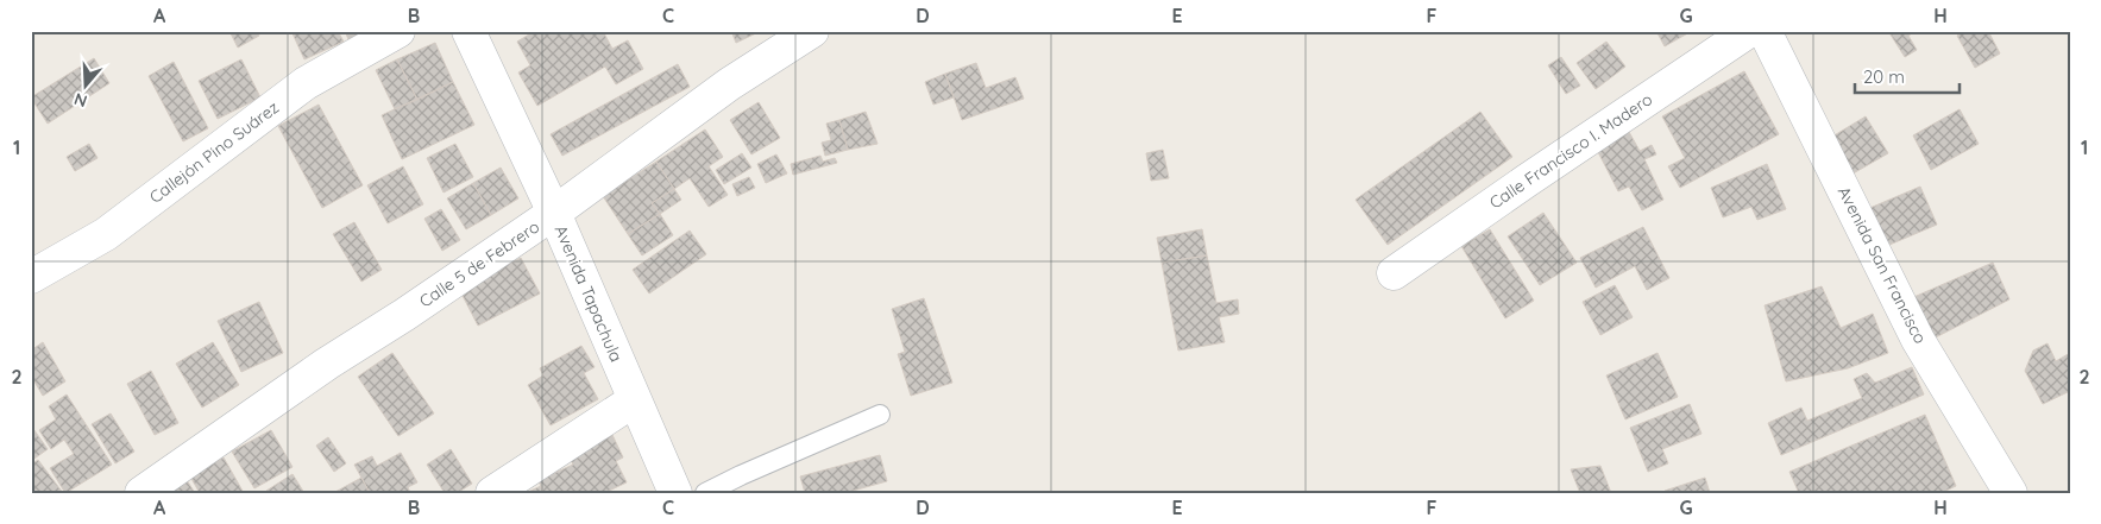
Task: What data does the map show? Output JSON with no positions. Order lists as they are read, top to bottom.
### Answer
{
  "streets": {
    "street": [
      "Calle Francisco I. Madero",
      "Callejón Pino Suárez",
      "Calle 5 de Febrero",
      "Avenida San Francisco",
      "Avenida Tapachula"
    ]
  },
  "crossings": [
    ["Calle 5 de Febrero", "Avenida Tapachula"]
  ],
  "scale_bar": "20 m",
  "north": "bottom",
  "grid": {
    "columns": [
      "A",
      "B",
      "C",
      "D",
      "E",
      "F",
      "G",
      "H"
    ],
    "rows": ["1", "2"]
  }
}
